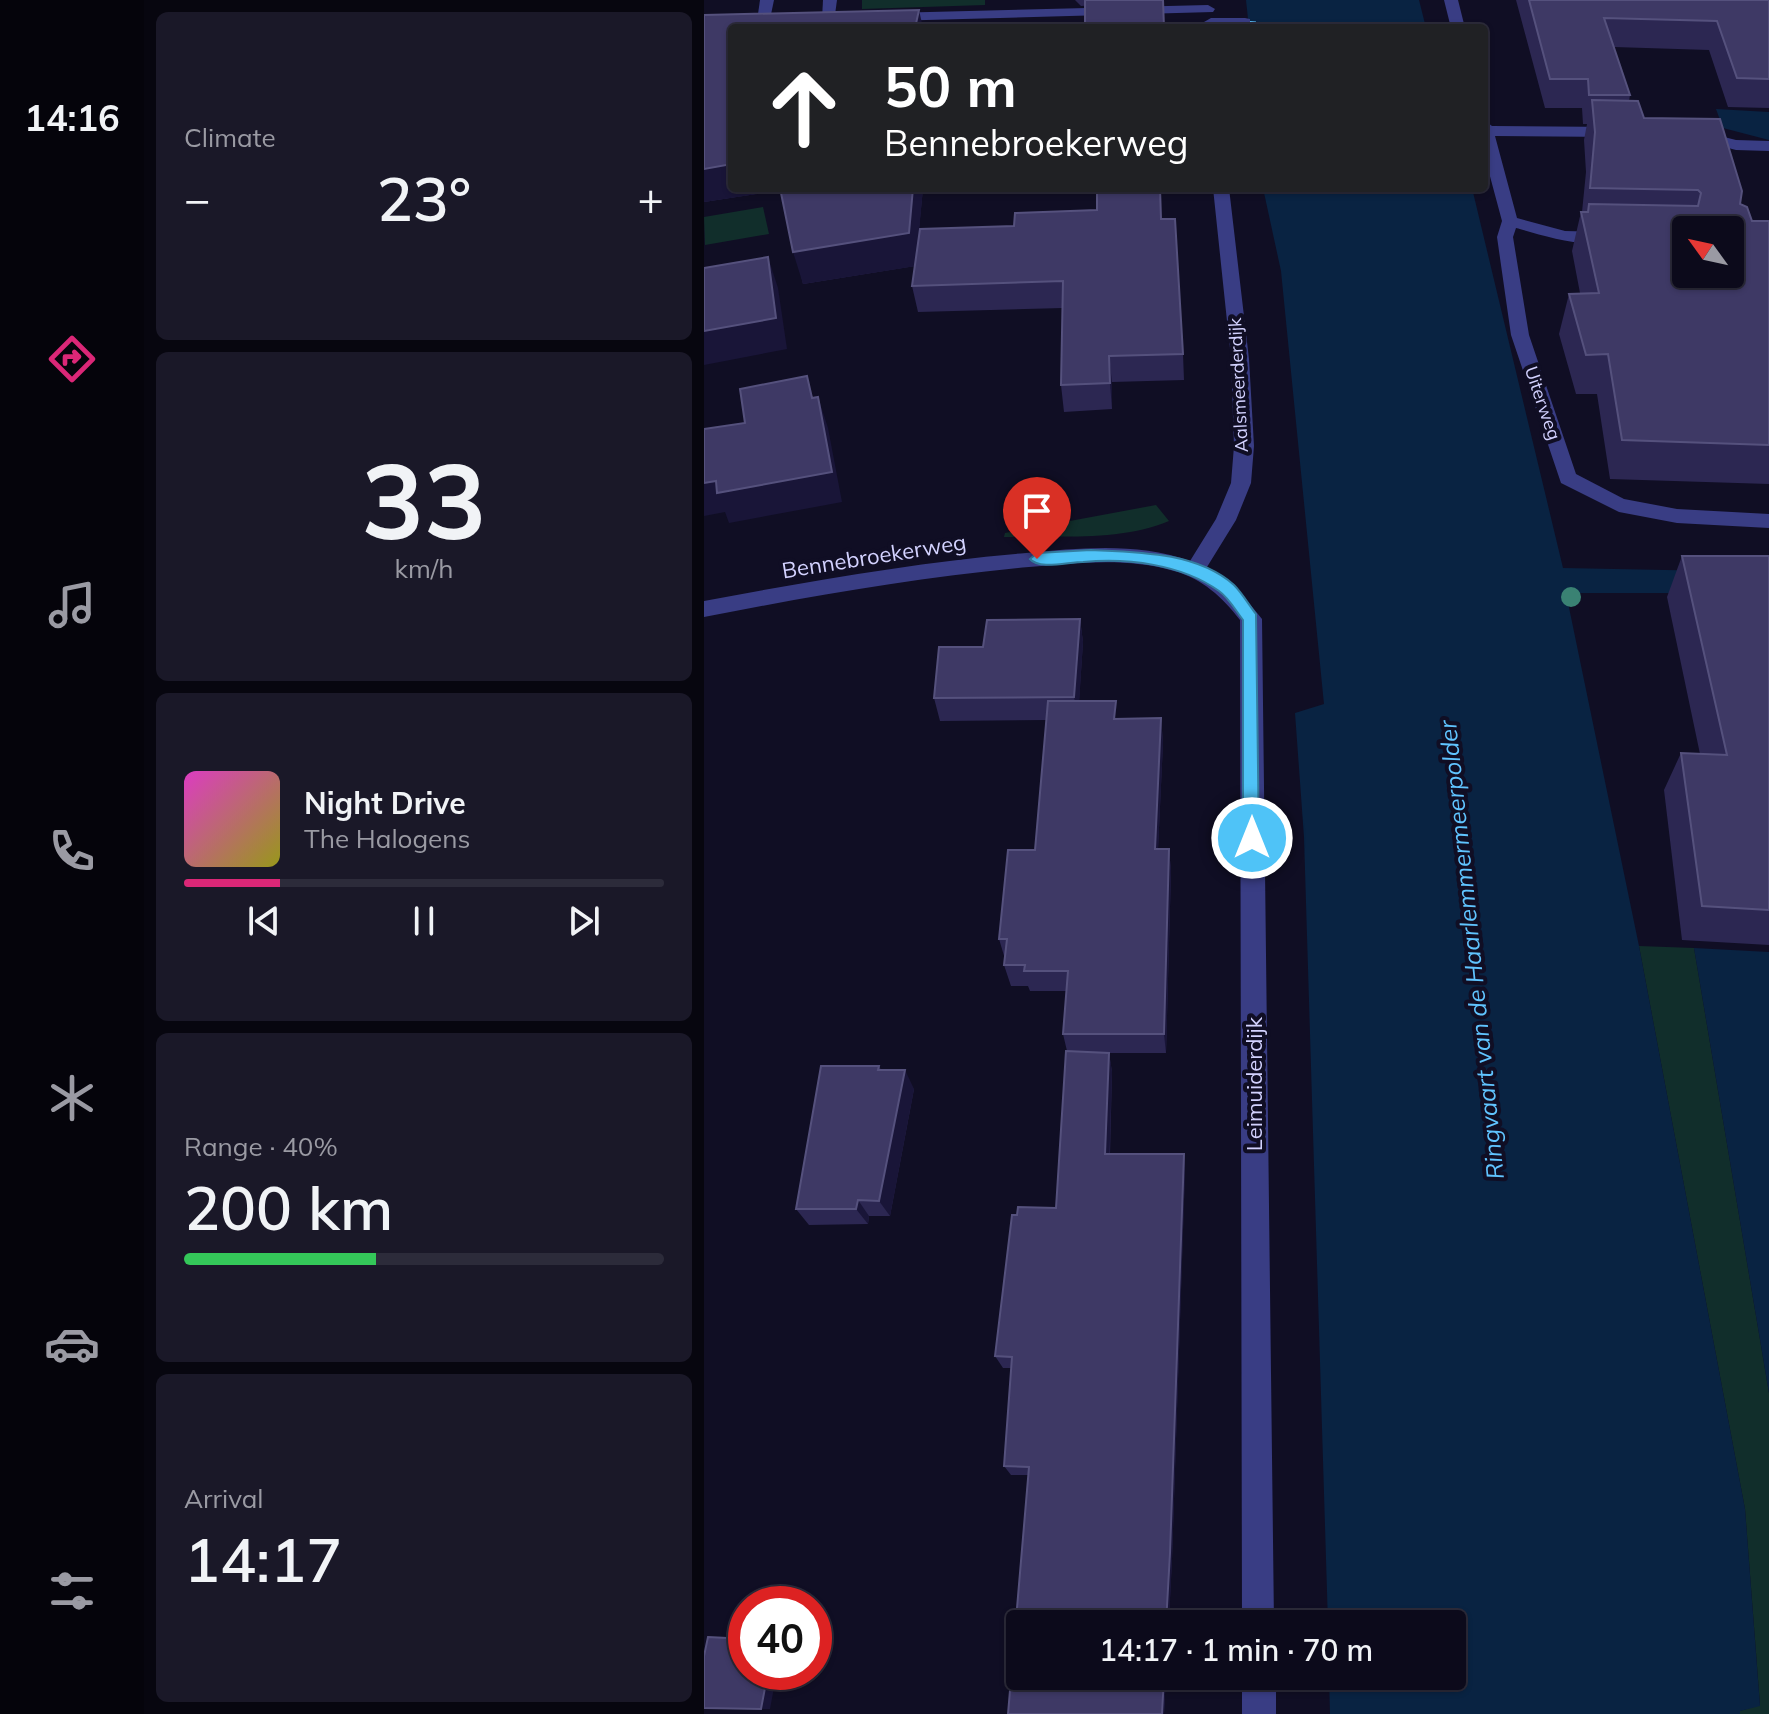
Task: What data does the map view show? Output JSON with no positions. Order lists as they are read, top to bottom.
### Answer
{
  "streets": {
    "street": [
      "Aalsmeerderdijk",
      "Uiterweg",
      "Bennebroekerweg",
      "Leimuiderdijk"
    ]
  },
  "crossings": [
    ["Aalsmeerderdijk", "Bennebroekerweg"],
    ["Aalsmeerderdijk", "Leimuiderdijk"],
    ["Bennebroekerweg", "Leimuiderdijk"]
  ],
  "water": ["Ringvaart van de Haarlemmermeerpolder"],
  "north": "top left",
  "page": {
    "tabs": "14:16",
    "tile": [
      "Climate",
      ["33", "km/h"],
      ["Range · 40%", "200 km"],
      ["Arrival", "14:17"]
    ],
    "turn": ["50 m", "Bennebroekerweg"],
    "heat": ["−", "23°", "+"],
    "song": ["Night Drive", "The Halogens"],
    "limit": "40",
    "trip": "14:17 · 1 min · 70 m"
  }
}
